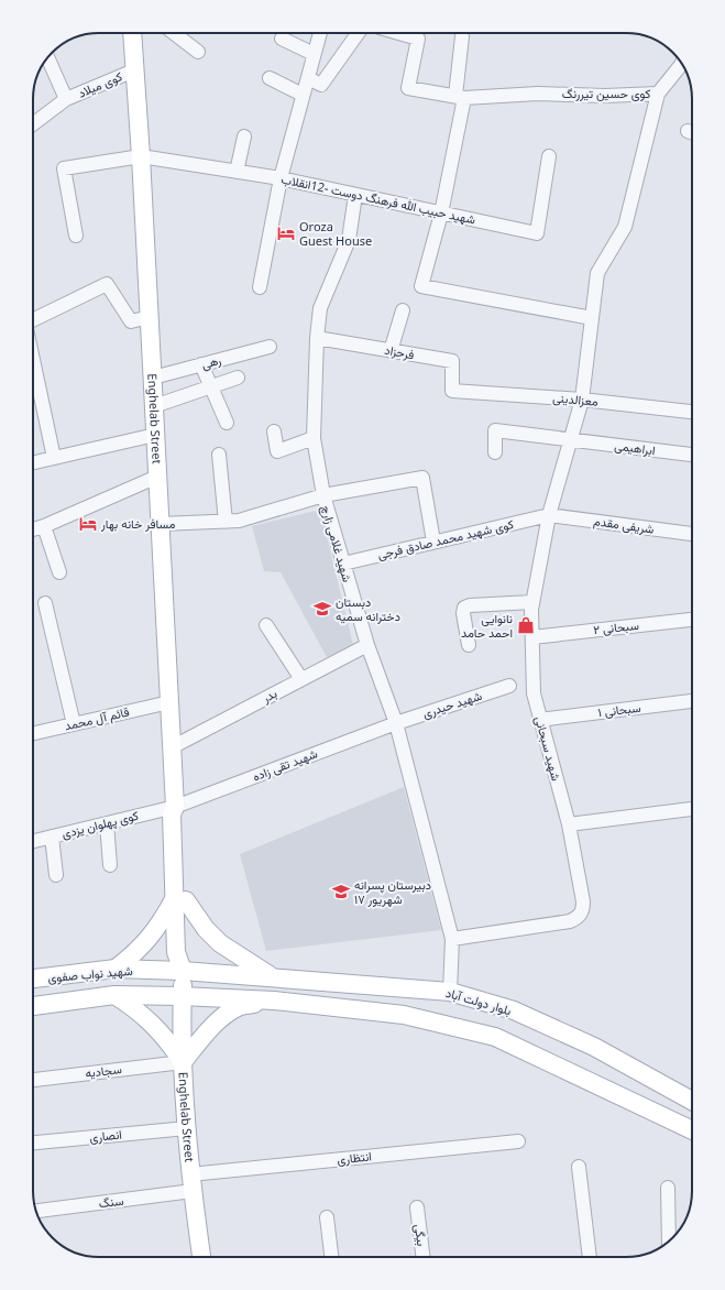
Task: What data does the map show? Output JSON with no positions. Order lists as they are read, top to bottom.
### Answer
{
  "streets": {
    "main road": ["Enghelab Street", "شهید نواب صفوی", "بلوار دولت آباد"],
    "street": [
      "کوی میلاد",
      "کوی حسین تیررنگ",
      "شهید حبیب الله فرهنگ دوست -12انقلاب",
      "فرحزاد",
      "رهی",
      "معزالدینی",
      "ابراهیمی",
      "شریفی مقدم",
      "کوی شهید محمد صادق فرجی",
      "شهید غلامی زارچ",
      "سبحانی ۲",
      "بدر",
      "شهید حیدری",
      "سبحانی ۱",
      "قائم آل محمد",
      "شهید سبحانی",
      "شهید تقی زاده",
      "کوی پهلوان یزدی",
      "سجادیه",
      "انصاری",
      "انتظاری",
      "سنگ",
      "بیگی"
    ]
  },
  "crossings": [
    ["کوی میلاد", "Enghelab Street"],
    ["کوی حسین تیررنگ", "معزالدینی"],
    ["کوی حسین تیررنگ", "شهید سبحانی"],
    ["شهید حبیب الله فرهنگ دوست -12انقلاب", "Enghelab Street"],
    ["شهید حبیب الله فرهنگ دوست -12انقلاب", "شهید غلامی زارچ"],
    ["فرحزاد", "معزالدینی"],
    ["فرحزاد", "شهید غلامی زارچ"],
    ["رهی", "Enghelab Street"],
    ["معزالدینی", "شهید سبحانی"],
    ["Enghelab Street", "بدر"],
    ["Enghelab Street", "قائم آل محمد"],
    ["Enghelab Street", "شهید تقی زاده"],
    ["Enghelab Street", "کوی پهلوان یزدی"],
    ["Enghelab Street", "شهید نواب صفوی"],
    ["Enghelab Street", "بلوار دولت آباد"],
    ["Enghelab Street", "سجادیه"],
    ["Enghelab Street", "انصاری"],
    ["Enghelab Street", "انتظاری"],
    ["Enghelab Street", "سنگ"],
    ["ابراهیمی", "شهید سبحانی"],
    ["شریفی مقدم", "کوی شهید محمد صادق فرجی"],
    ["شریفی مقدم", "شهید سبحانی"],
    ["کوی شهید محمد صادق فرجی", "شهید غلامی زارچ"],
    ["کوی شهید محمد صادق فرجی", "شهید سبحانی"],
    ["شهید غلامی زارچ", "بدر"],
    ["شهید غلامی زارچ", "شهید حیدری"],
    ["شهید غلامی زارچ", "شهید سبحانی"],
    ["شهید غلامی زارچ", "شهید تقی زاده"],
    ["سبحانی ۲", "شهید سبحانی"],
    ["شهید حیدری", "شهید تقی زاده"],
    ["سبحانی ۱", "شهید سبحانی"],
    ["شهید تقی زاده", "کوی پهلوان یزدی"],
    ["شهید نواب صفوی", "بلوار دولت آباد"],
    ["انتظاری", "سنگ"]
  ],
  "places": {
    "hotel": ["Oroza Guest House", "مسافر خانه بهار"],
    "school or university": ["دبستان دخترانه سمیه", "دبیرستان پسرانه ۱۷ شهریور"],
    "shop": ["نانوایی احمد حامد"]
  }
}
